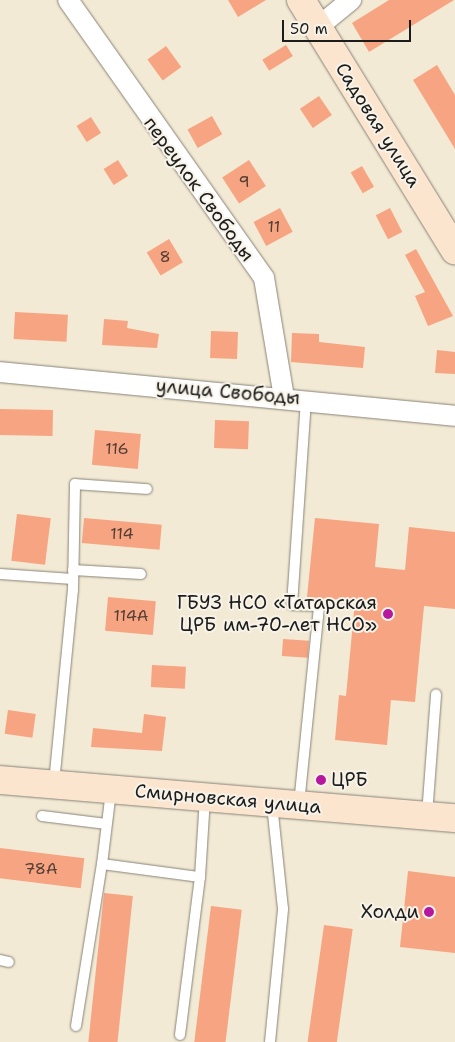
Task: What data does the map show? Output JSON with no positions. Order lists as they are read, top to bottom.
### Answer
{
  "streets": {
    "street": [
      "Садовая улица",
      "переулок Свободы",
      "улица Свободы",
      "Смирновская улица"
    ]
  },
  "crossings": [
    ["переулок Свободы", "улица Свободы"]
  ],
  "places": ["ГБУЗ НСО «Татарская ЦРБ им-70-лет НСО»", "ЦРБ", "Холди"],
  "house_numbers": [
    "9",
    "11",
    "8",
    "116",
    "114",
    "114А",
    "78А"
  ],
  "scale_bar": "50 m"
}
